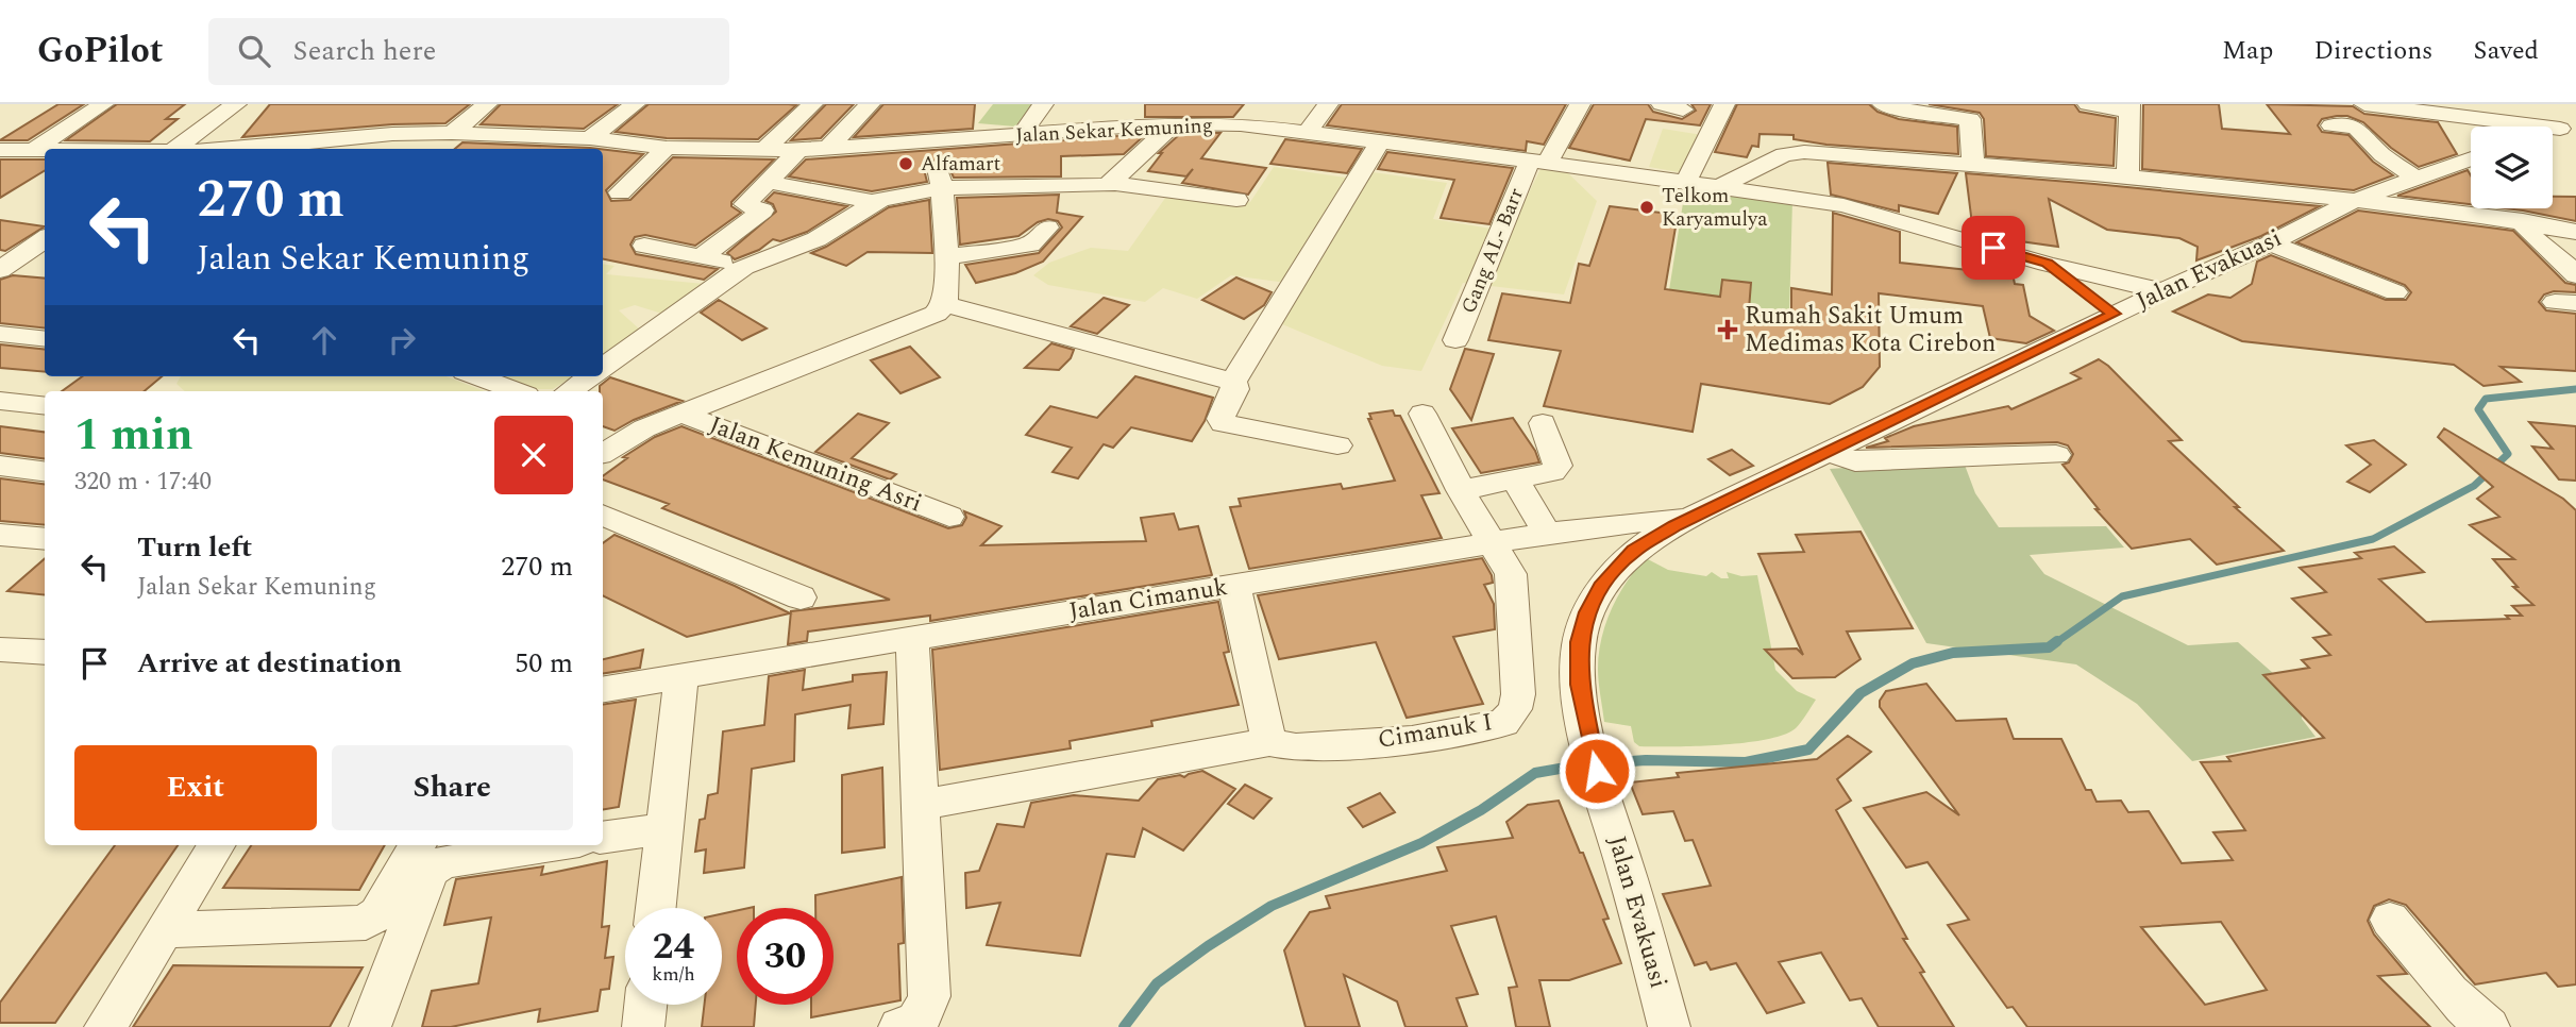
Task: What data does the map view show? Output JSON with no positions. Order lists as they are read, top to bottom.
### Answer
{
  "streets": {
    "street": [
      "Jalan Sekar Kemuning",
      "Gang AL- Barr",
      "Jalan Evakuasi",
      "Jalan Kemuning Asri",
      "Jalan Cimanuk",
      "Cimanuk I"
    ]
  },
  "crossings": [
    ["Jalan Sekar Kemuning", "Gang AL- Barr"],
    ["Jalan Sekar Kemuning", "Jalan Evakuasi"],
    ["Jalan Evakuasi", "Jalan Cimanuk"],
    ["Jalan Cimanuk", "Cimanuk I"]
  ],
  "places": {
    "other": ["Alfamart", "Telkom Karyamulya"],
    "health": ["Rumah Sakit Umum Medimas Kota Cirebon"]
  },
  "page": {
    "header": "GoPilot",
    "search": "Search here",
    "nav": ["Map", "Directions", "Saved"],
    "turn": ["270 m", "Jalan Sekar Kemuning"],
    "heading": ["1 min", "320 m · 17:40"],
    "list": [
      {
        "name": "Turn left",
        "note": "Jalan Sekar Kemuning",
        "value": "270 m"
      },
      {
        "name": "Arrive at destination",
        "value": "50 m"
      }
    ],
    "buttons": ["Exit", "Share"],
    "speed": "24 km/h",
    "limit": "30"
  }
}
